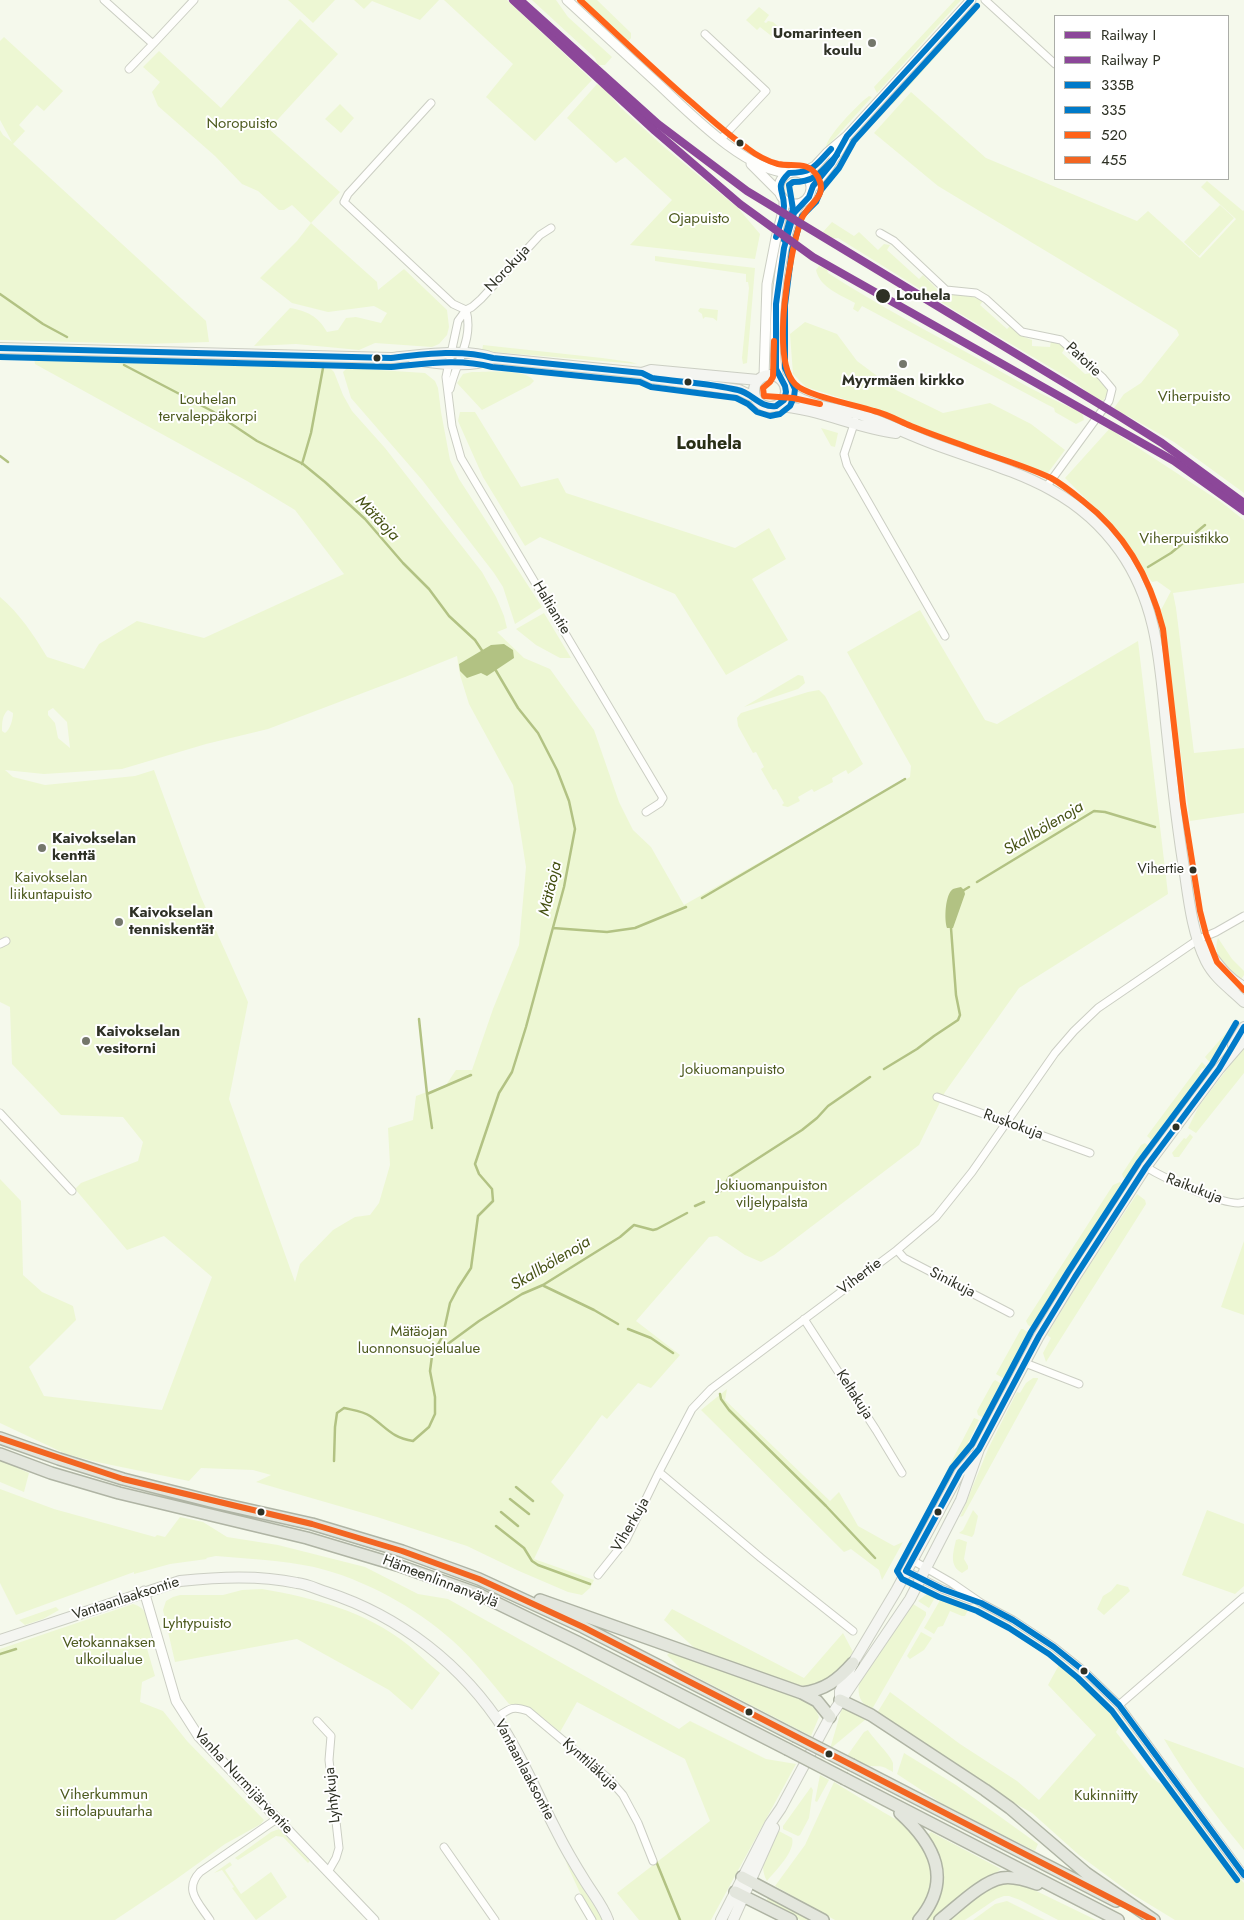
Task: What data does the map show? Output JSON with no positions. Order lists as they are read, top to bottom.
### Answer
{
  "streets": {
    "highway": ["Hämeenlinnanväylä"],
    "main road": ["Vantaanlaaksontie"],
    "street": [
      "Norokuja",
      "Patotie",
      "Haltiantie",
      "Ruskokuja",
      "Raikukuja",
      "Vihertie",
      "Sinikuja",
      "Keltakuja",
      "Viherkuja",
      "Kynttiläkuja",
      "Vanha Nurmijärventie",
      "Lyhtykuja"
    ]
  },
  "crossings": [
    ["Norokuja", "Haltiantie"],
    ["Ruskokuja", "Vihertie"],
    ["Vihertie", "Sinikuja"],
    ["Vihertie", "Keltakuja"],
    ["Vihertie", "Viherkuja"],
    ["Vantaanlaaksontie", "Kynttiläkuja"],
    ["Vantaanlaaksontie", "Vanha Nurmijärventie"],
    ["Vanha Nurmijärventie", "Lyhtykuja"]
  ],
  "districts": ["Louhela"],
  "water": ["Mätäoja", "Skallbölenoja"],
  "parks": [
    "Noropuisto",
    "Ojapuisto",
    "Viherpuisto",
    "Louhelan tervaleppäkorpi",
    "Viherpuistikko",
    "Kaivokselan liikuntapuisto",
    "Jokiuomanpuisto",
    "Jokiuomanpuiston viljelypalsta",
    "Mätäojan luonnonsuojelualue",
    "Lyhtypuisto",
    "Vetokannaksen ulkoilualue",
    "Viherkummun siirtolapuutarha",
    "Kukinniitty"
  ],
  "places": [
    "Uomarinteen koulu",
    "Louhela",
    "Myyrmäen kirkko",
    "Kaivokselan kenttä",
    "Vihertie",
    "Kaivokselan tenniskentät",
    "Kaivokselan vesitorni"
  ],
  "lines": [
    "rail line I",
    "rail line P",
    "transit line 335B",
    "transit line 520",
    "transit line 335",
    "transit line 455"
  ],
  "legend": [
    "Railway I",
    "Railway P",
    "335B",
    "335",
    "520",
    "455"
  ]
}
